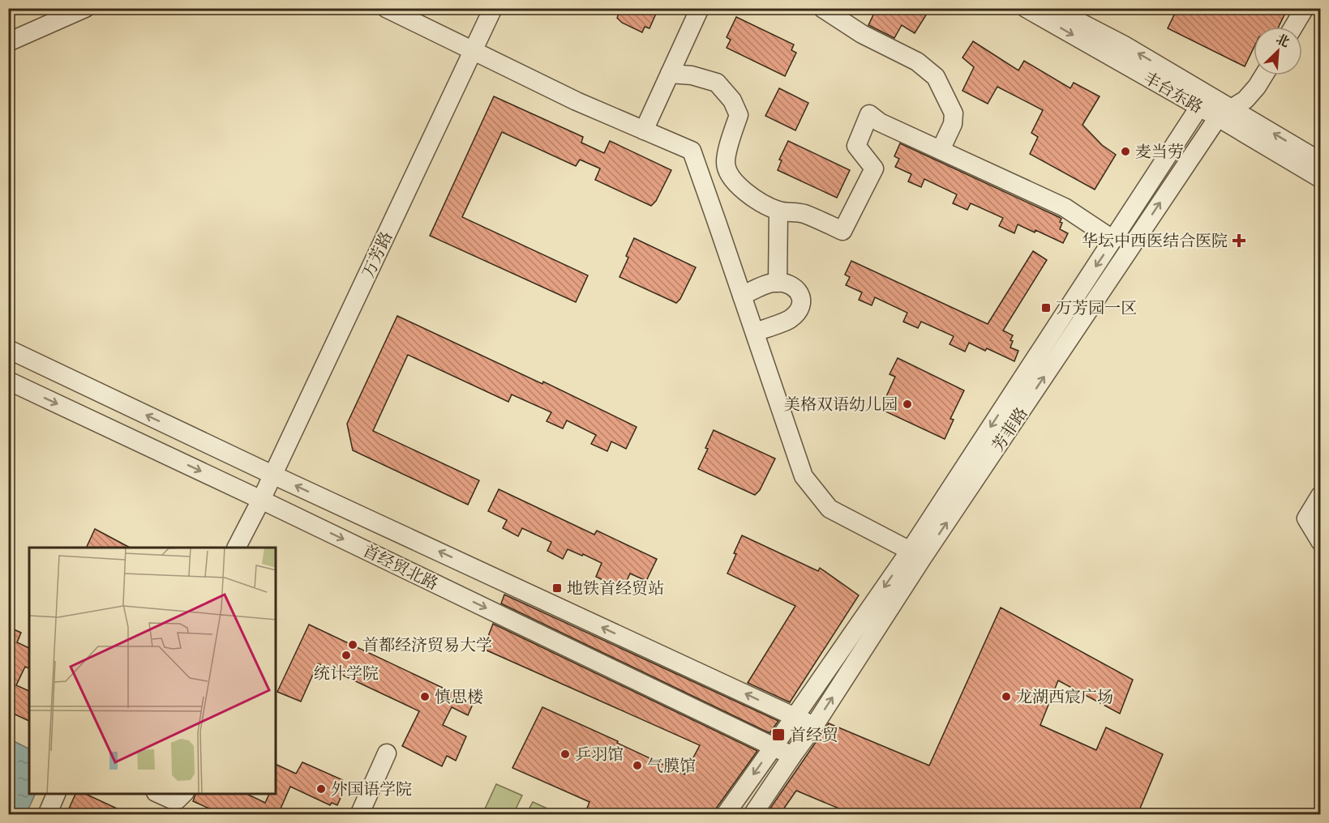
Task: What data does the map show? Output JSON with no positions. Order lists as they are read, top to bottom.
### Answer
{
  "streets": {
    "street": [
      "丰台东路",
      "万芳路",
      "芳菲路",
      "首经贸北路"
    ]
  },
  "crossings": [
    ["丰台东路", "芳菲路"],
    ["万芳路", "首经贸北路"],
    ["芳菲路", "首经贸北路"]
  ],
  "places": {
    "other": [
      "麦当劳",
      "美格双语幼儿园",
      "首都经济贸易大学",
      "统计学院",
      "慎思楼",
      "龙湖西宸广场",
      "乒羽馆",
      "气膜馆",
      "外国语学院"
    ],
    "health": ["华坛中西医结合医院"],
    "transit": ["万芳园一区", "地铁首经贸站", "首经贸"]
  },
  "north": "top right"
}
